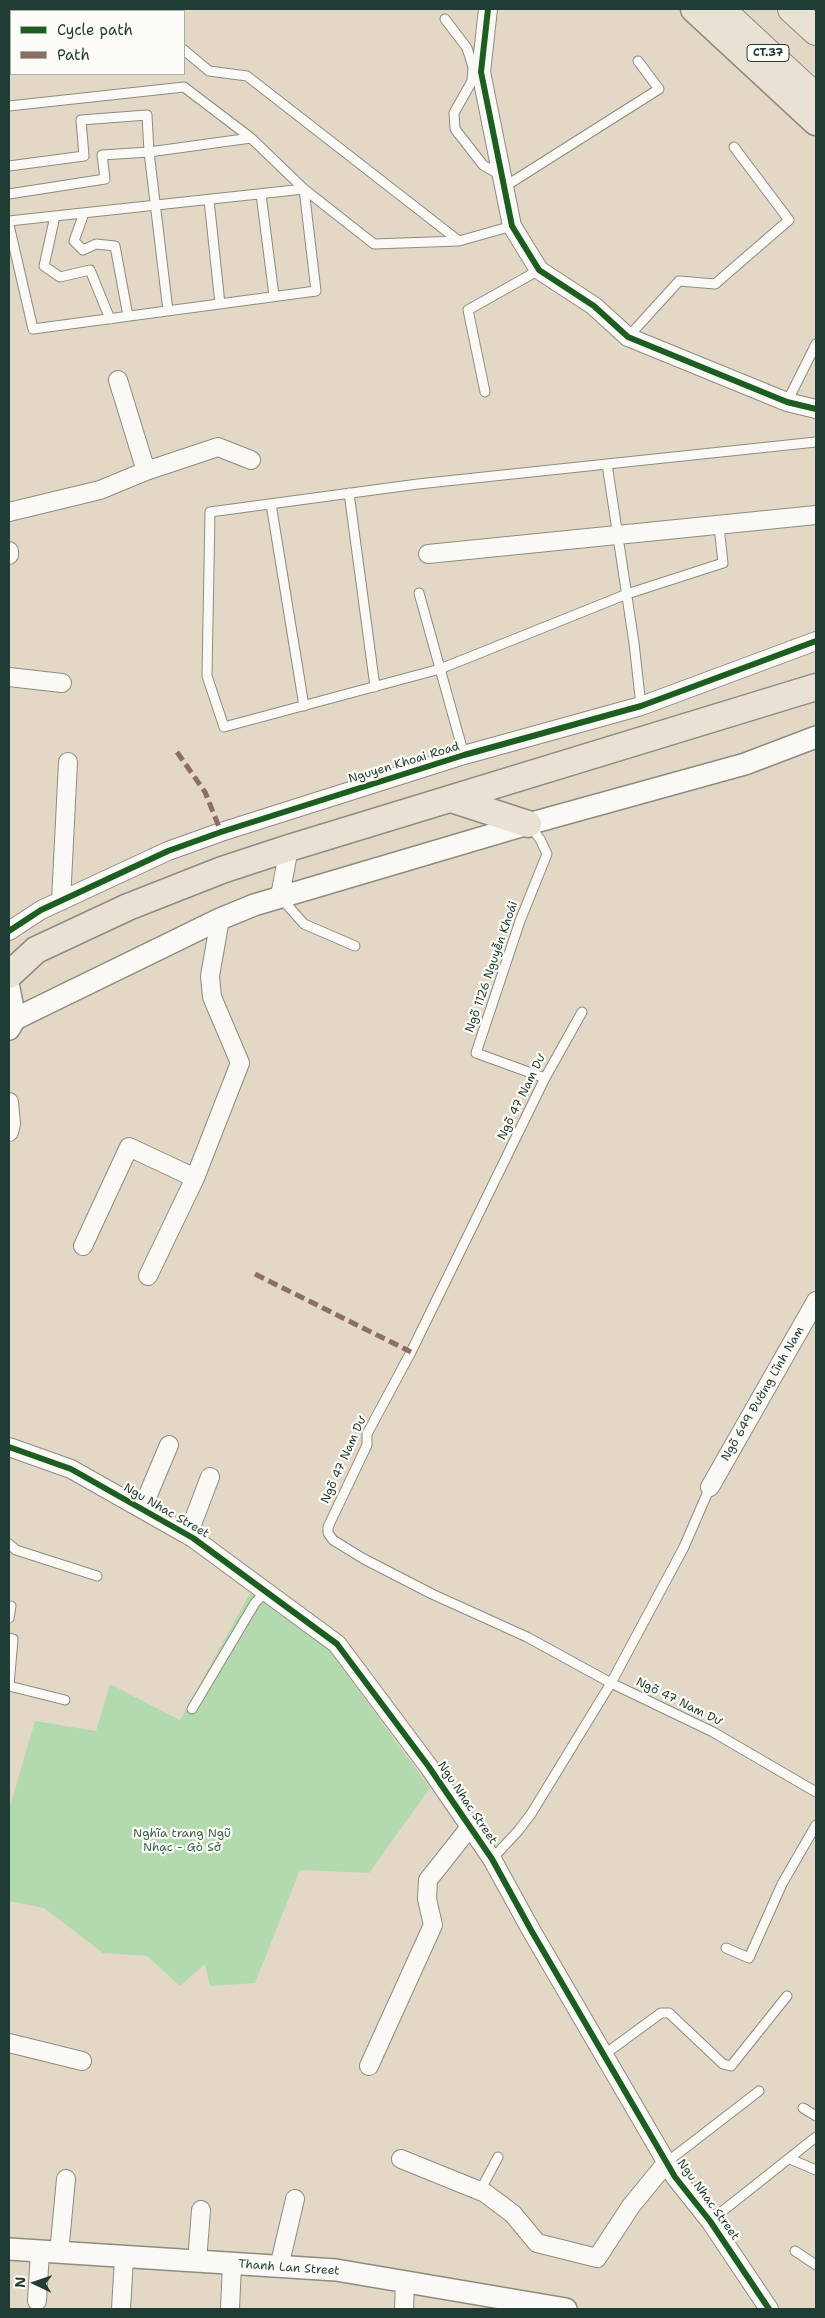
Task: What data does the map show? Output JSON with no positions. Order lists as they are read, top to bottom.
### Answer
{
  "streets": {
    "highway": ["CT.37"],
    "street": [
      "Nguyen Khoai Road",
      "Ngõ 649 Đường Lĩnh Nam",
      "Ngu Nhac Street",
      "Thanh Lan Street"
    ],
    "lane": ["Ngõ 1126 Nguyễn Khoái", "Ngõ 47 Nam Dư"]
  },
  "crossings": [
    ["Ngõ 1126 Nguyễn Khoái", "Ngõ 47 Nam Dư"]
  ],
  "parks": ["Nghĩa trang Ngũ Nhạc - Gò Sở"],
  "legend": ["Cycle path", "Path"],
  "north": "left"
}
